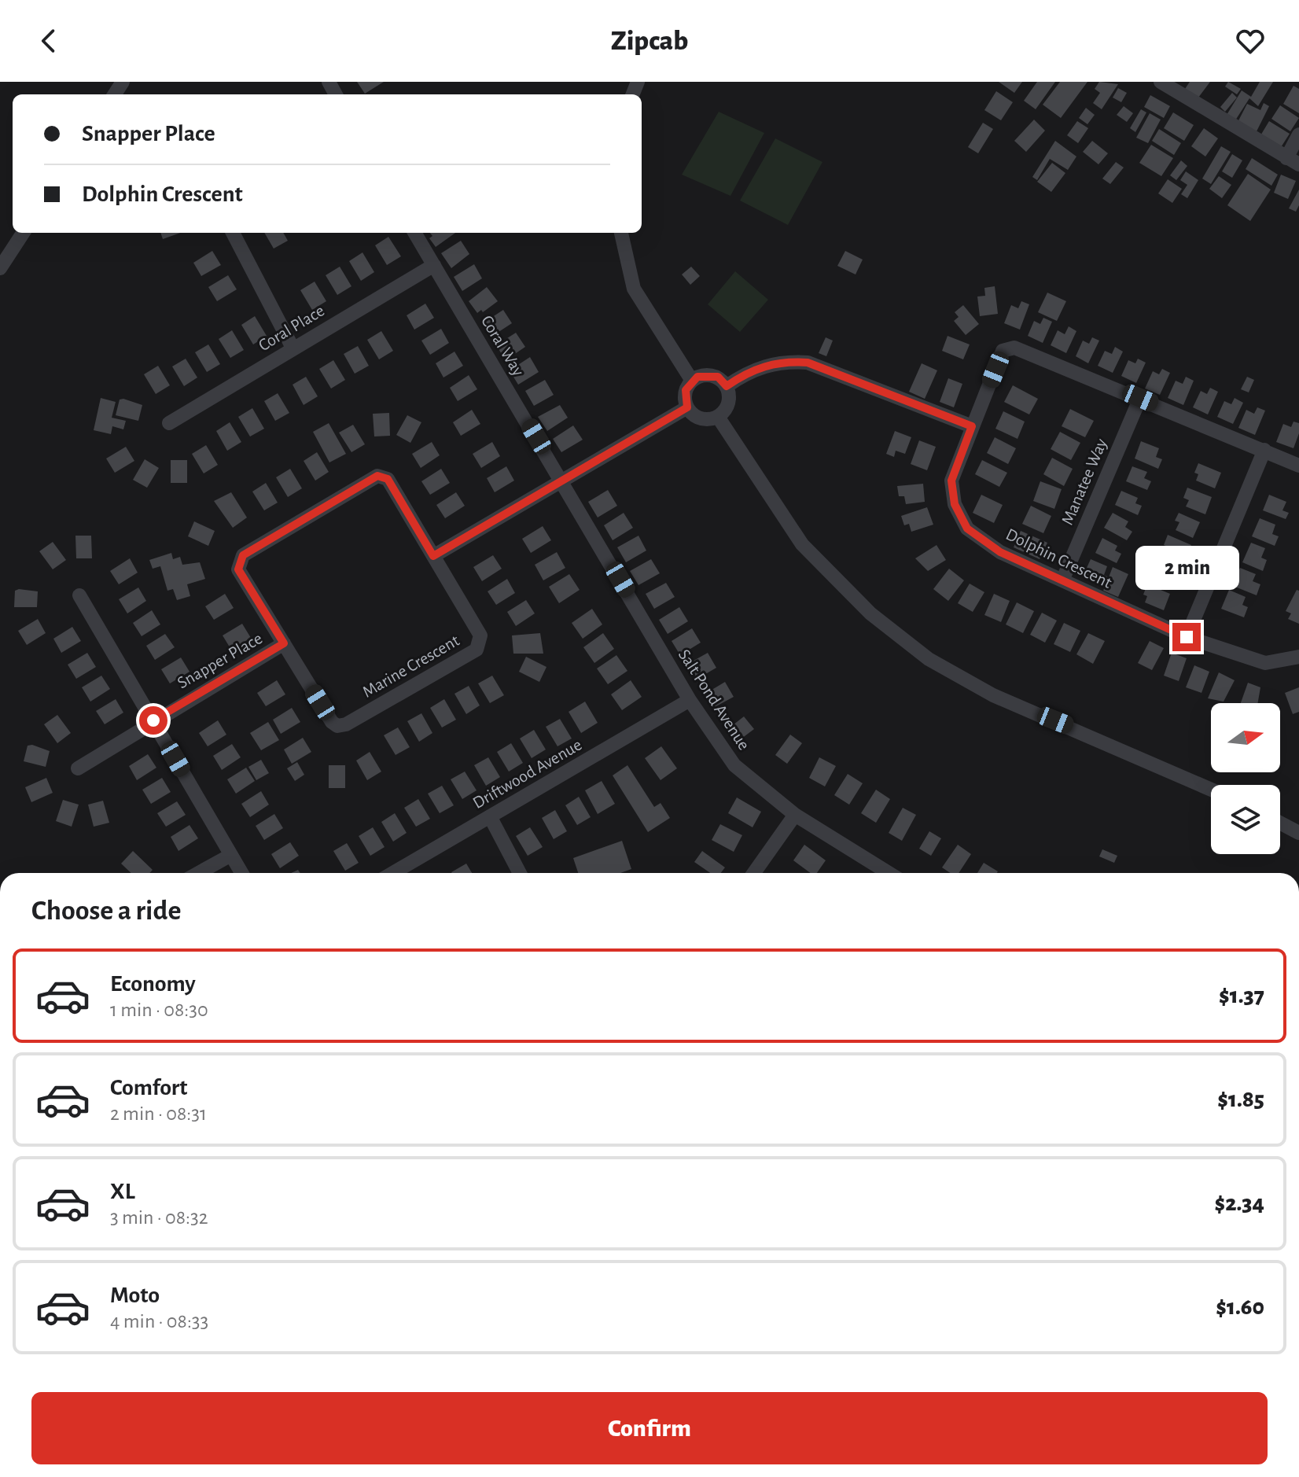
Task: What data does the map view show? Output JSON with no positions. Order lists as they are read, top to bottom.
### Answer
{
  "streets": {
    "street": [
      "Coral Place",
      "Coral Way",
      "Manatee Way",
      "Dolphin Crescent",
      "Snapper Place",
      "Marine Crescent",
      "Salt Pond Avenue",
      "Driftwood Avenue"
    ]
  },
  "crossings": [
    ["Coral Place", "Coral Way"],
    ["Coral Way", "Salt Pond Avenue"],
    ["Manatee Way", "Dolphin Crescent"],
    ["Snapper Place", "Marine Crescent"],
    ["Salt Pond Avenue", "Driftwood Avenue"]
  ],
  "north": "right",
  "page": {
    "header": "Zipcab",
    "banner": ["Snapper Place", "Dolphin Crescent"],
    "bubble": "2 min",
    "heading": "Choose a ride",
    "list": [
      {
        "name": "Economy",
        "note": "1 min · 08:30",
        "value": "$1.37"
      },
      {
        "name": "Comfort",
        "note": "2 min · 08:31",
        "value": "$1.85"
      },
      {
        "name": "XL",
        "note": "3 min · 08:32",
        "value": "$2.34"
      },
      {
        "name": "Moto",
        "note": "4 min · 08:33",
        "value": "$1.60"
      }
    ],
    "buttons": "Confirm"
  }
}
